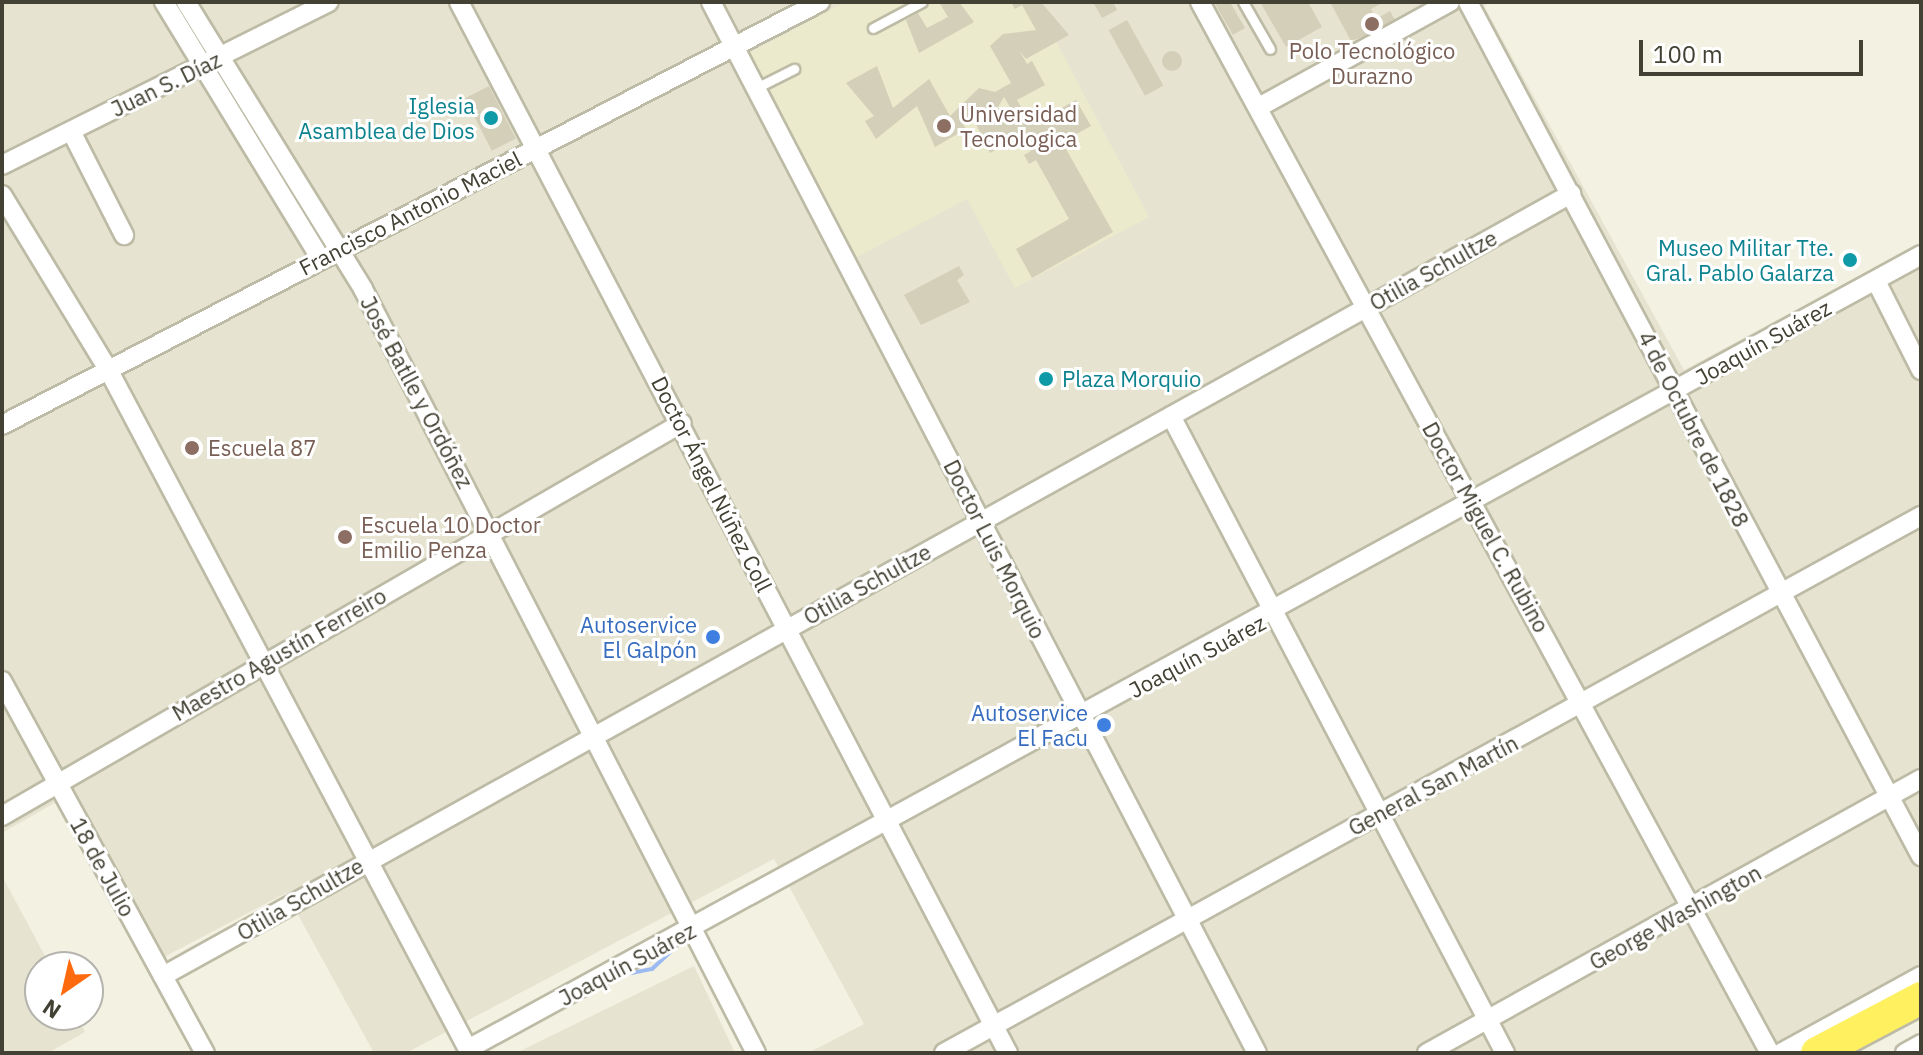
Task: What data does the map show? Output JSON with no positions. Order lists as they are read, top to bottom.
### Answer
{
  "streets": {
    "street": [
      "Juan S. Díaz",
      "Francisco Antonio Maciel",
      "Otilia Schultze",
      "Joaquín Suárez",
      "José Batlle y Ordóñez",
      "4 de Octubre de 1828",
      "Doctor Ángel Núñez Coll",
      "Doctor Miguel C. Rubino",
      "Doctor Luis Morquio",
      "Maestro Agustín Ferreiro",
      "General San Martín",
      "18 de Julio",
      "George Washington"
    ]
  },
  "crossings": [
    ["Juan S. Díaz", "José Batlle y Ordóñez"],
    ["Francisco Antonio Maciel", "José Batlle y Ordóñez"],
    ["Francisco Antonio Maciel", "Doctor Ángel Núñez Coll"],
    ["Francisco Antonio Maciel", "Doctor Luis Morquio"],
    ["Otilia Schultze", "José Batlle y Ordóñez"],
    ["Otilia Schultze", "4 de Octubre de 1828"],
    ["Otilia Schultze", "Doctor Ángel Núñez Coll"],
    ["Otilia Schultze", "Doctor Miguel C. Rubino"],
    ["Otilia Schultze", "Doctor Luis Morquio"],
    ["Otilia Schultze", "18 de Julio"],
    ["Joaquín Suárez", "José Batlle y Ordóñez"],
    ["Joaquín Suárez", "4 de Octubre de 1828"],
    ["Joaquín Suárez", "Doctor Ángel Núñez Coll"],
    ["Joaquín Suárez", "Doctor Miguel C. Rubino"],
    ["Joaquín Suárez", "Doctor Luis Morquio"],
    ["José Batlle y Ordóñez", "Maestro Agustín Ferreiro"],
    ["4 de Octubre de 1828", "General San Martín"],
    ["4 de Octubre de 1828", "George Washington"],
    ["Doctor Ángel Núñez Coll", "Maestro Agustín Ferreiro"],
    ["Doctor Ángel Núñez Coll", "General San Martín"],
    ["Doctor Miguel C. Rubino", "General San Martín"],
    ["Doctor Miguel C. Rubino", "George Washington"],
    ["Doctor Luis Morquio", "General San Martín"],
    ["Maestro Agustín Ferreiro", "18 de Julio"]
  ],
  "places": [
    "Polo Tecnológico Durazno",
    "Iglesia Asamblea de Dios",
    "Universidad Tecnologica",
    "Museo Militar Tte. Gral. Pablo Galarza",
    "Plaza Morquio",
    "Escuela 87",
    "Escuela 10 Doctor Emilio Penza",
    "Autoservice El Galpón",
    "Autoservice El Facu"
  ],
  "scale_bar": "100 m",
  "north": "bottom left"
}
